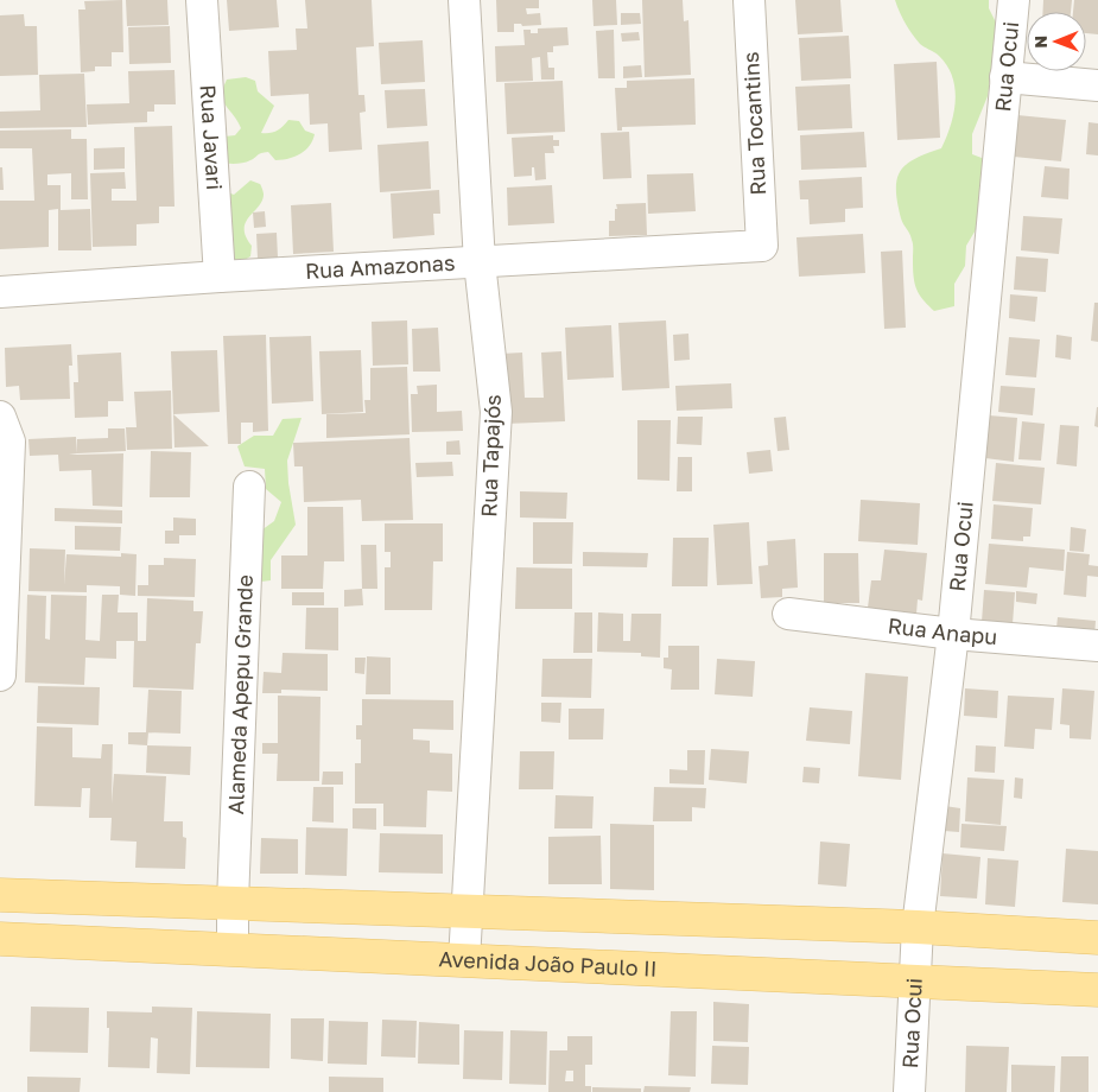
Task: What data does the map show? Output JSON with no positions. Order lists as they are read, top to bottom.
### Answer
{
  "streets": {
    "main road": ["Avenida João Paulo II"],
    "street": [
      "Rua Ocui",
      "Rua Tocantins",
      "Rua Javari",
      "Rua Amazonas",
      "Rua Tapajós",
      "Rua Anapu",
      "Alameda Apepu Grande"
    ]
  },
  "crossings": [
    ["Rua Ocui", "Rua Anapu"],
    ["Rua Ocui", "Avenida João Paulo II"],
    ["Rua Tocantins", "Rua Amazonas"],
    ["Rua Javari", "Rua Amazonas"],
    ["Rua Amazonas", "Rua Tapajós"],
    ["Rua Tapajós", "Avenida João Paulo II"],
    ["Alameda Apepu Grande", "Avenida João Paulo II"]
  ],
  "north": "left"
}
